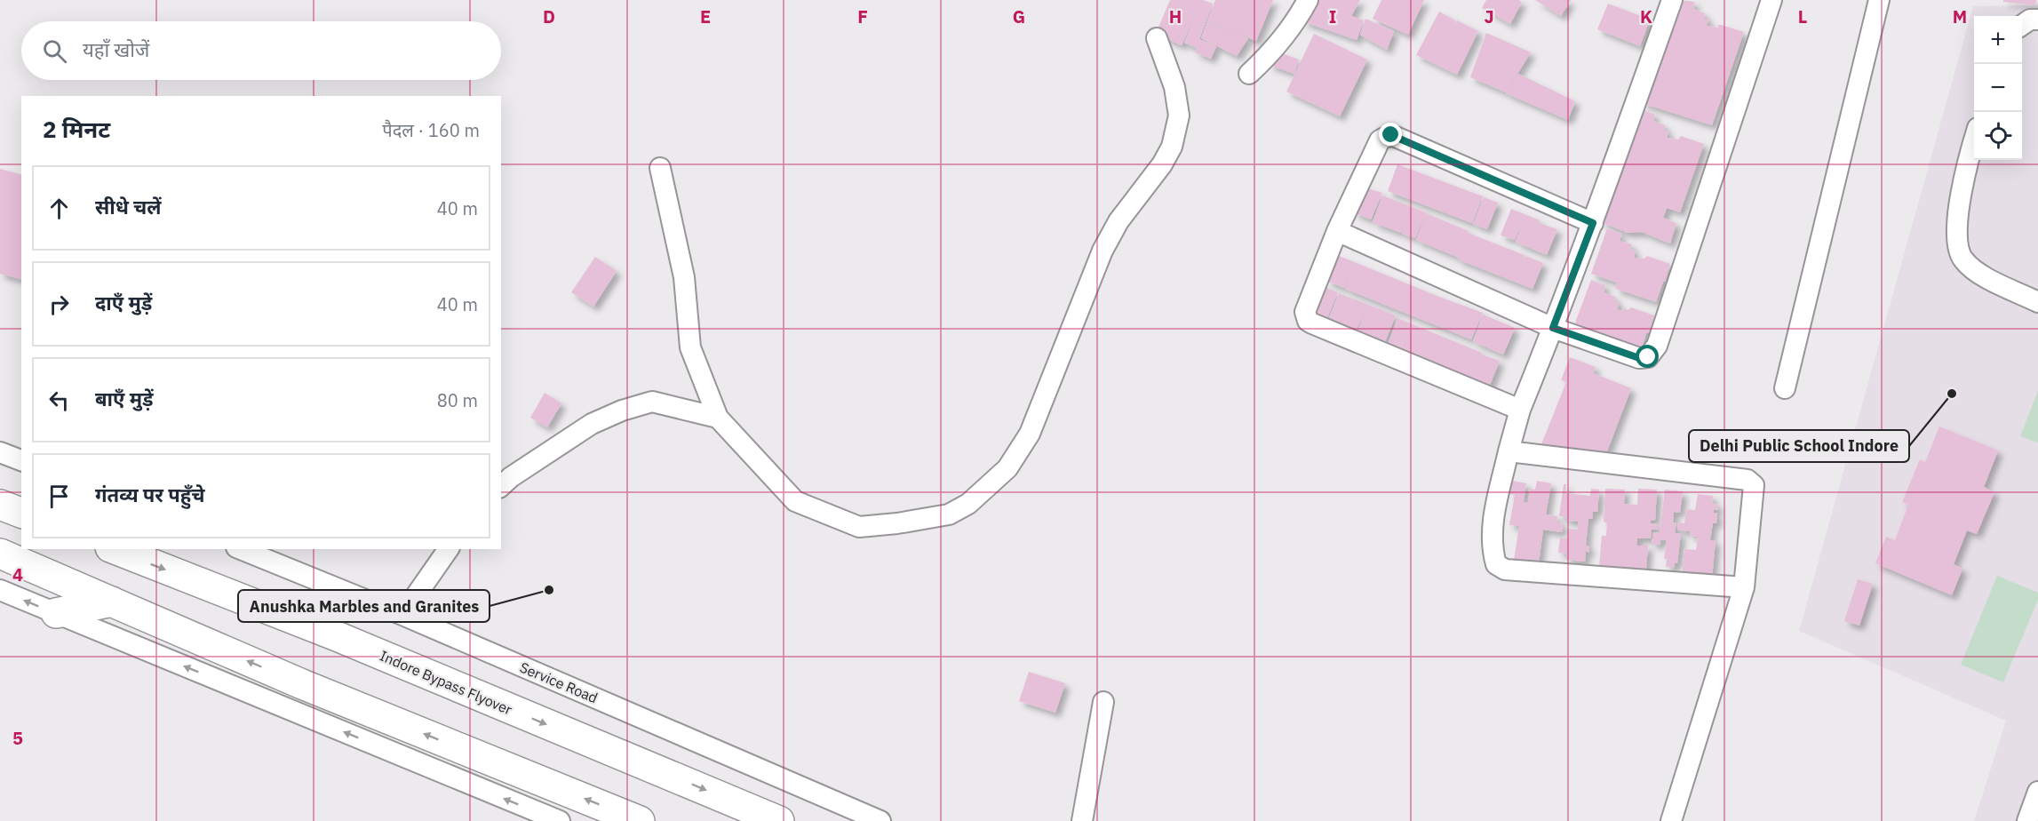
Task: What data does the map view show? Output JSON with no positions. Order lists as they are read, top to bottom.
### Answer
{
  "streets": {
    "highway": ["Indore Bypass Flyover"],
    "street": ["Service Road"]
  },
  "places": ["Delhi Public School Indore", "Anushka Marbles and Granites"],
  "page": {
    "map_buttons": ["+", "−"],
    "search": "यहाँ खोजें",
    "heading": ["2 मिनट", "पैदल · 160 m"],
    "list": [
      ["सीधे चलें", "40 m"],
      ["दाएँ मुड़ें", "40 m"],
      ["बाएँ मुड़ें", "80 m"],
      "गंतव्य पर पहुँचे"
    ]
  },
  "grid": {
    "columns": [
      "D",
      "E",
      "F",
      "G",
      "H",
      "I",
      "J",
      "K",
      "L",
      "M"
    ],
    "rows": ["4", "5"]
  }
}
